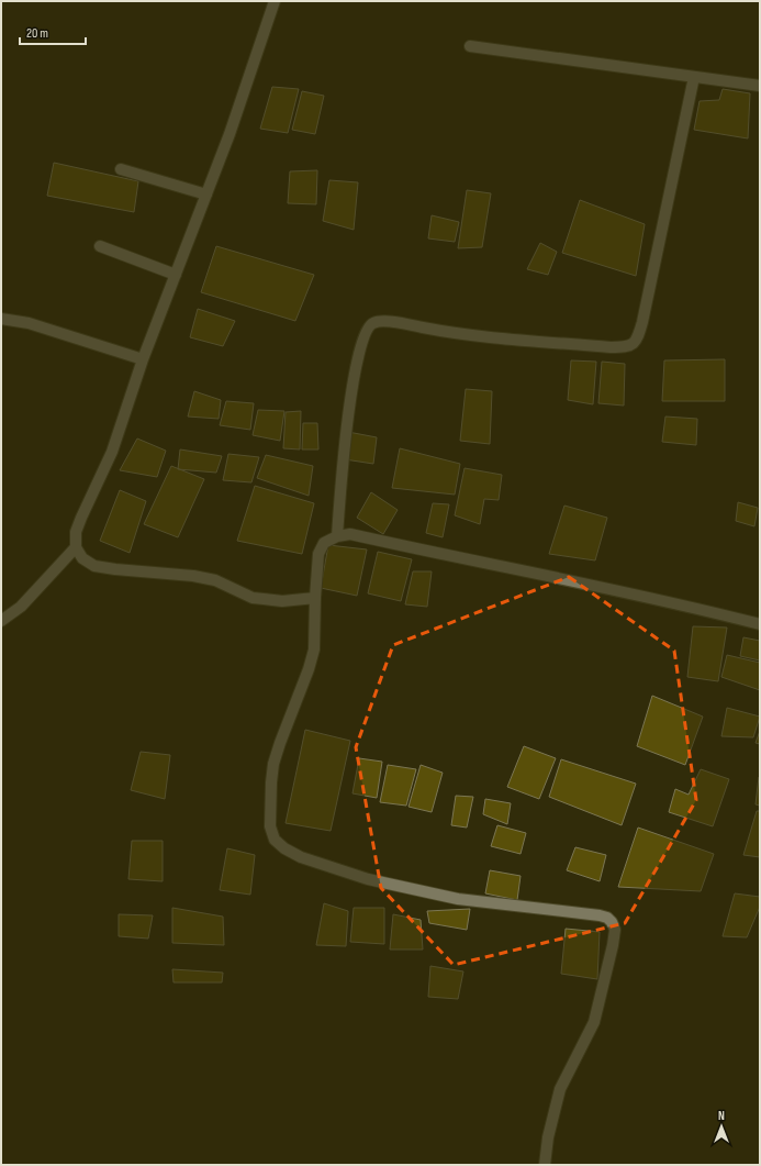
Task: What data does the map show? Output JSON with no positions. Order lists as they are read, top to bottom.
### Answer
{
  "scale_bar": "20 m",
  "north": "top"
}
